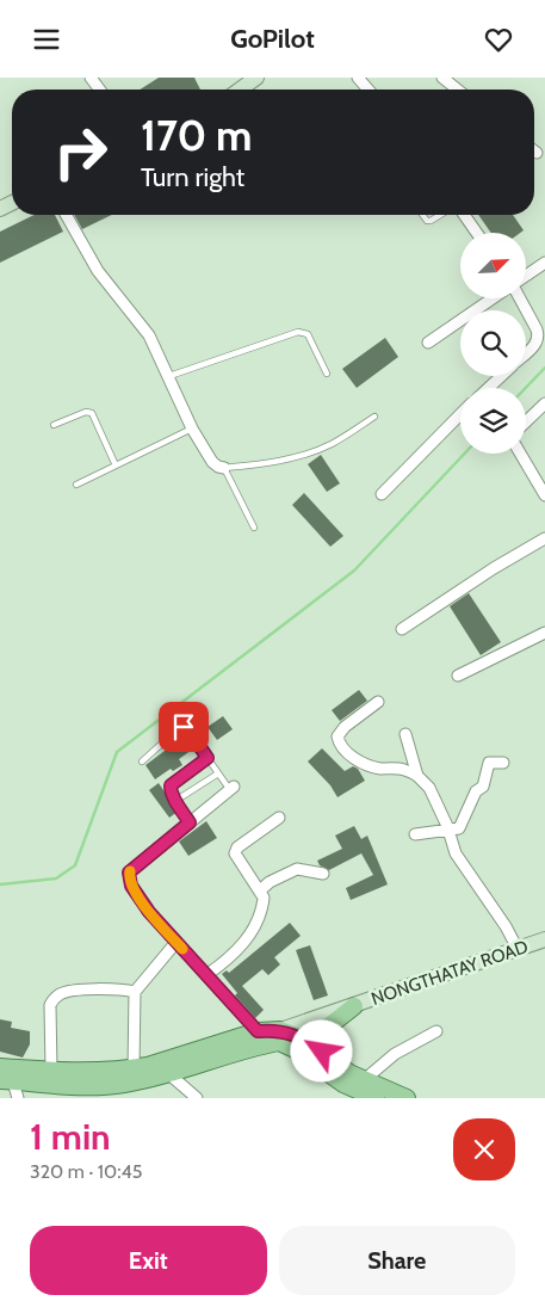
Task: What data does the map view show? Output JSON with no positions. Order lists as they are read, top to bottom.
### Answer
{
  "streets": {
    "street": ["NONGTHATAY ROAD"]
  },
  "north": "top right",
  "page": {
    "header": "GoPilot",
    "turn": ["170 m", "Turn right"],
    "heading": ["1 min", "320 m · 10:45"],
    "buttons": ["Exit", "Share"]
  }
}
